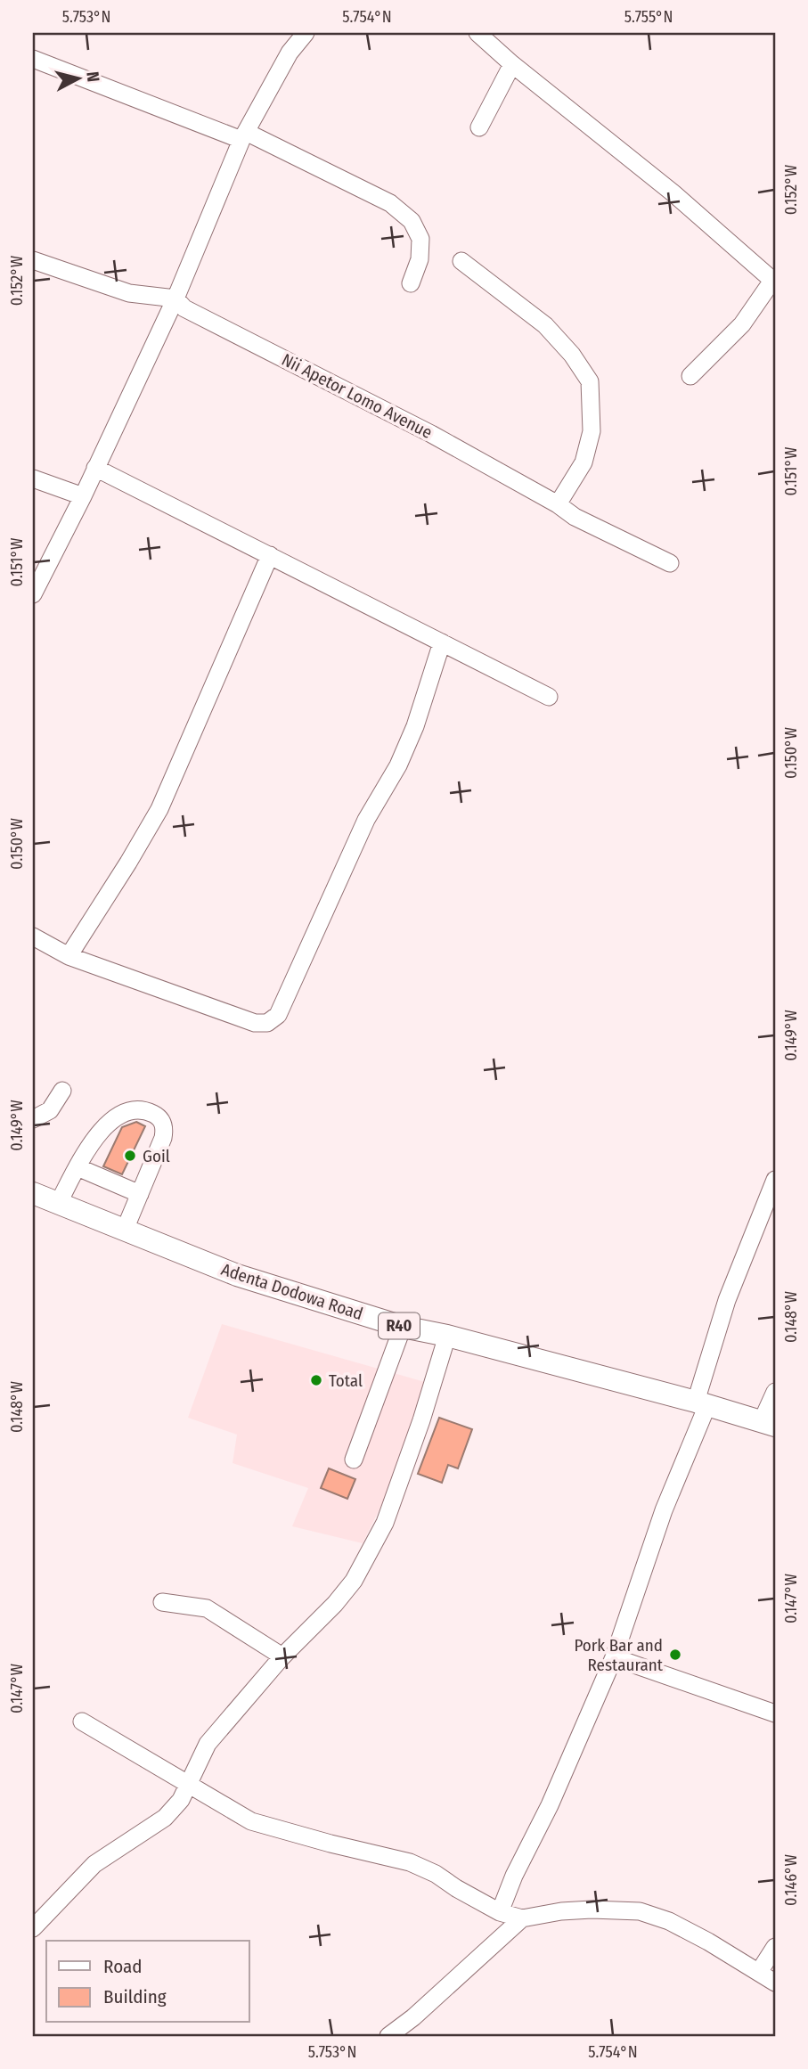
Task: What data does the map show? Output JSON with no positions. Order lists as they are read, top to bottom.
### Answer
{
  "streets": {
    "main road": ["Adenta Dodowa Road", "R40"],
    "street": ["Nii Apetor Lomo Avenue"]
  },
  "places": ["Goil", "Total", "Pork Bar and Restaurant"],
  "legend": ["Road", "Building"],
  "north": "right",
  "coordinates": [
    "5.753°N",
    "5.754°N",
    "5.755°N",
    "0.152°W",
    "0.151°W",
    "0.150°W",
    "0.149°W",
    "0.148°W",
    "0.147°W",
    "0.146°W"
  ]
}
